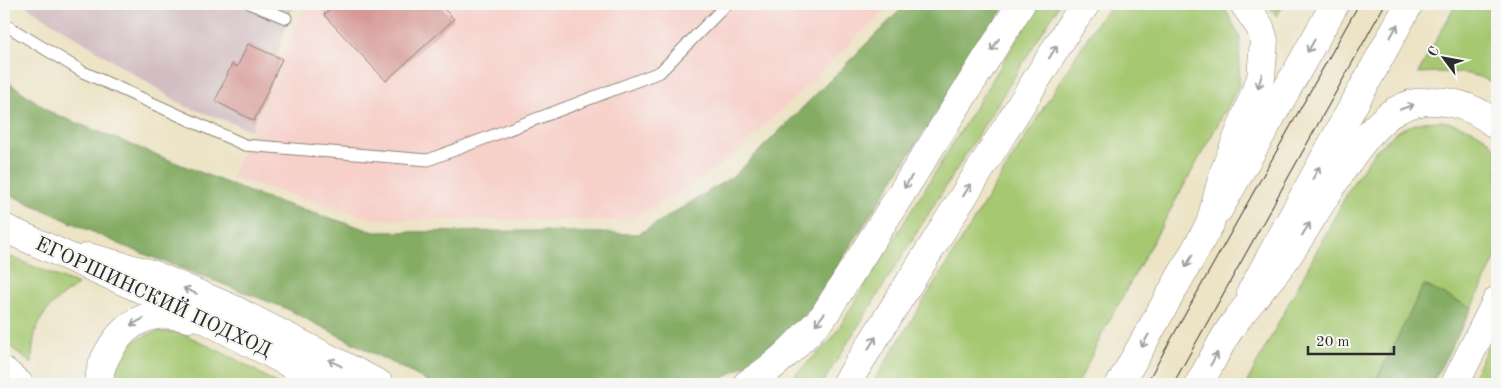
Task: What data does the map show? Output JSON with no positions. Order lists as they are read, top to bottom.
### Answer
{
  "streets": {
    "main road": ["ЕГОРШИНСКИЙ ПОДХОД"]
  },
  "scale_bar": "20 m",
  "north": "top left"
}
